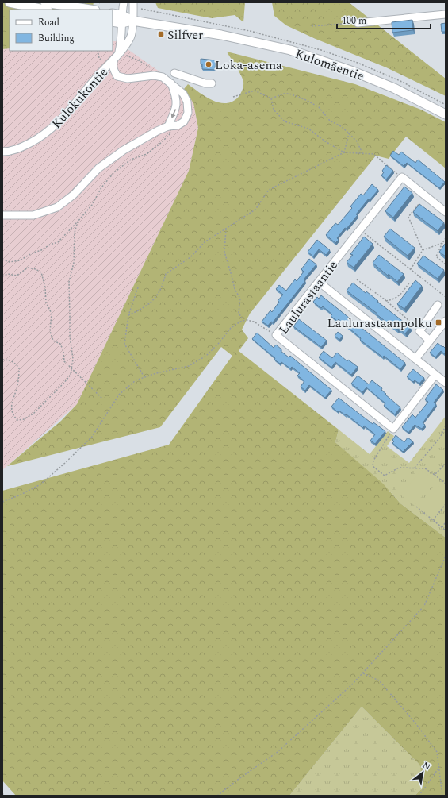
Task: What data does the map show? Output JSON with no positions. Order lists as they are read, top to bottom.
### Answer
{
  "streets": {
    "main road": ["Kulomäentie"],
    "street": ["Kulokukontie", "Laulurastaantie"]
  },
  "crossings": [
    ["Kulomäentie", "Kulokukontie"]
  ],
  "places": {
    "transit": ["Silfver", "Laulurastaanpolku"],
    "other": ["Loka-asema"]
  },
  "legend": ["Road", "Building"],
  "scale_bar": "100 m",
  "north": "top right"
}
